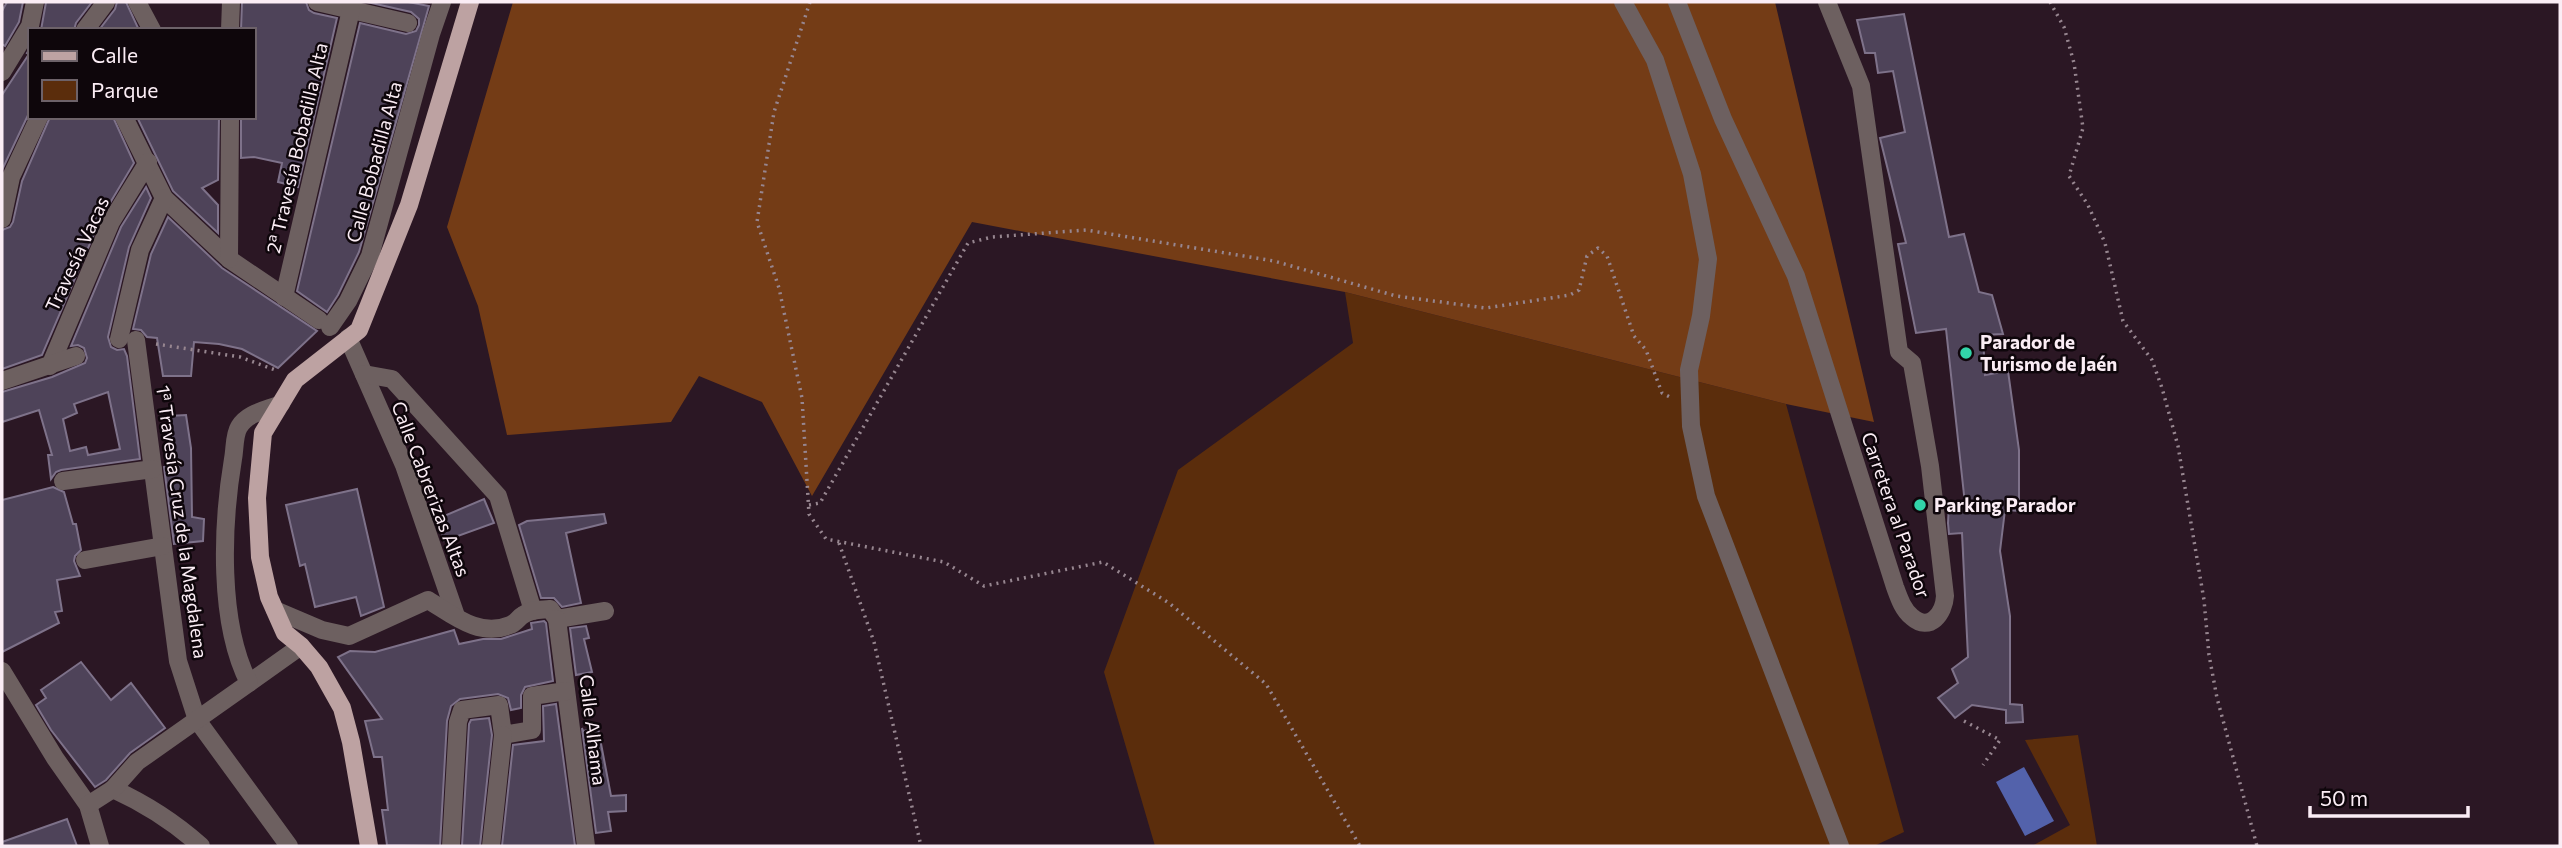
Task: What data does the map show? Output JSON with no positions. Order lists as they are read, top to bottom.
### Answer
{
  "streets": {
    "street": [
      "2ª Travesía Bobadilla Alta",
      "Calle Bobadilla Alta",
      "Travesía Vacas",
      "Calle Cabrerizas Altas",
      "Carretera al Parador",
      "1ª Travesía Cruz de la Magdalena",
      "Calle Alhama"
    ]
  },
  "crossings": [
    ["2ª Travesía Bobadilla Alta", "Calle Bobadilla Alta"]
  ],
  "places": ["Parador de Turismo de Jaén", "Parking Parador"],
  "legend": ["Calle", "Parque"],
  "scale_bar": "50 m"
}
